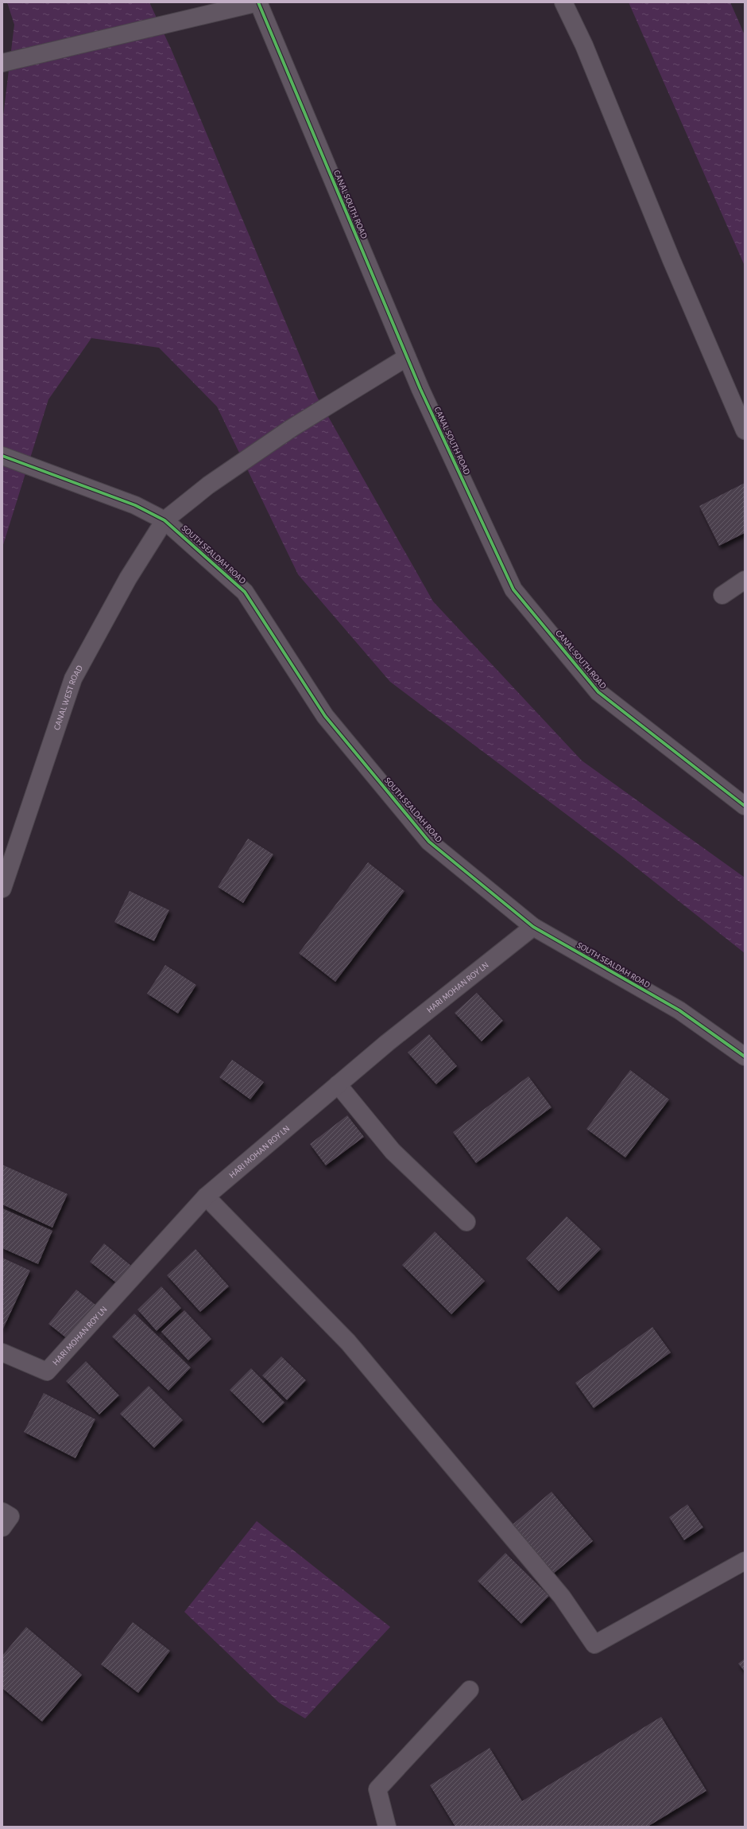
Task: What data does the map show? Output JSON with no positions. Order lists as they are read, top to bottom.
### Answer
{
  "streets": {
    "street": [
      "CANAL SOUTH ROAD",
      "SOUTH SEALDAH ROAD",
      "CANAL WEST ROAD",
      "HARI MOHAN ROY LN"
    ]
  },
  "crossings": [
    ["SOUTH SEALDAH ROAD", "CANAL WEST ROAD"],
    ["SOUTH SEALDAH ROAD", "HARI MOHAN ROY LN"]
  ]
}
